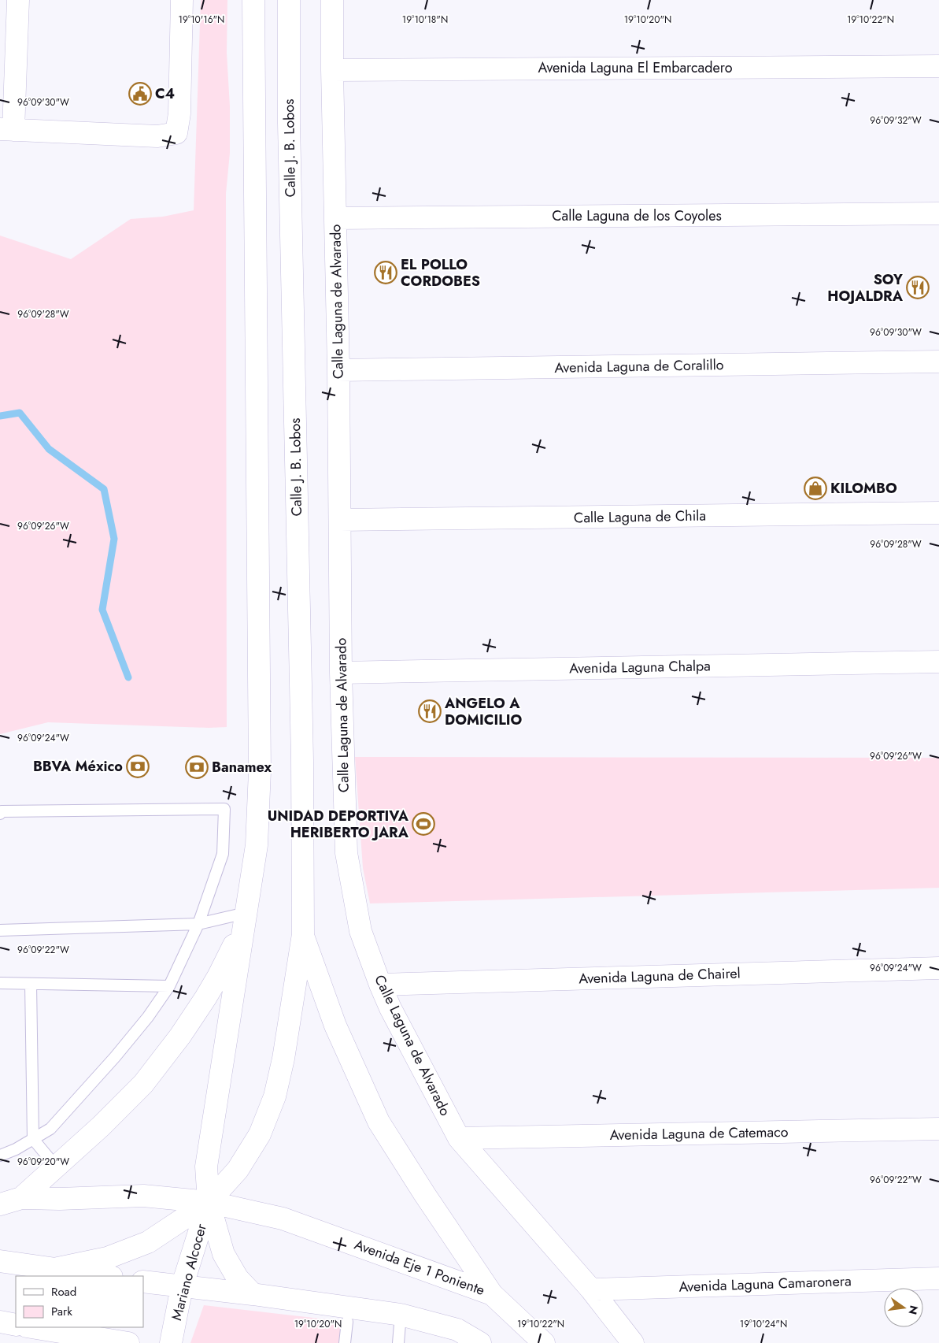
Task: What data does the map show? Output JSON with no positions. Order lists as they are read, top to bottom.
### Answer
{
  "streets": {
    "street": [
      "Avenida Laguna El Embarcadero",
      "Calle J. B. Lobos",
      "Calle Laguna de los Coyoles",
      "Calle Laguna de Alvarado",
      "Avenida Laguna de Coralillo",
      "Calle Laguna de Chila",
      "Avenida Laguna Chalpa",
      "Avenida Laguna de Chairel",
      "Avenida Laguna de Catemaco",
      "Avenida Eje 1 Poniente",
      "Mariano Alcocer",
      "Avenida Laguna Camaronera"
    ]
  },
  "crossings": [
    ["Avenida Laguna El Embarcadero", "Calle Laguna de Alvarado"],
    ["Calle Laguna de los Coyoles", "Calle Laguna de Alvarado"],
    ["Calle Laguna de Alvarado", "Avenida Laguna de Coralillo"],
    ["Calle Laguna de Alvarado", "Calle Laguna de Chila"],
    ["Calle Laguna de Alvarado", "Avenida Laguna Chalpa"],
    ["Calle Laguna de Alvarado", "Avenida Laguna de Chairel"],
    ["Calle Laguna de Alvarado", "Avenida Laguna de Catemaco"],
    ["Calle Laguna de Alvarado", "Avenida Laguna Camaronera"],
    ["Avenida Eje 1 Poniente", "Mariano Alcocer"]
  ],
  "places": {
    "public building": ["C4"],
    "restaurant": ["EL POLLO CORDOBES", "SOY HOJALDRA", "ANGELO A DOMICILIO"],
    "shop": ["KILOMBO"],
    "bank": ["BBVA México", "Banamex"],
    "sports": ["UNIDAD DEPORTIVA HERIBERTO JARA"]
  },
  "legend": ["Road", "Park"],
  "north": "right",
  "coordinates": [
    "19°10'18\"N",
    "19°10'20\"N",
    "19°10'22\"N",
    "19°10'16\"N",
    "96°09'30\"W",
    "96°09'32\"W",
    "96°09'28\"W",
    "96°09'26\"W",
    "96°09'24\"W",
    "96°09'22\"W",
    "96°09'20\"W",
    "19°10'24\"N"
  ]
}
